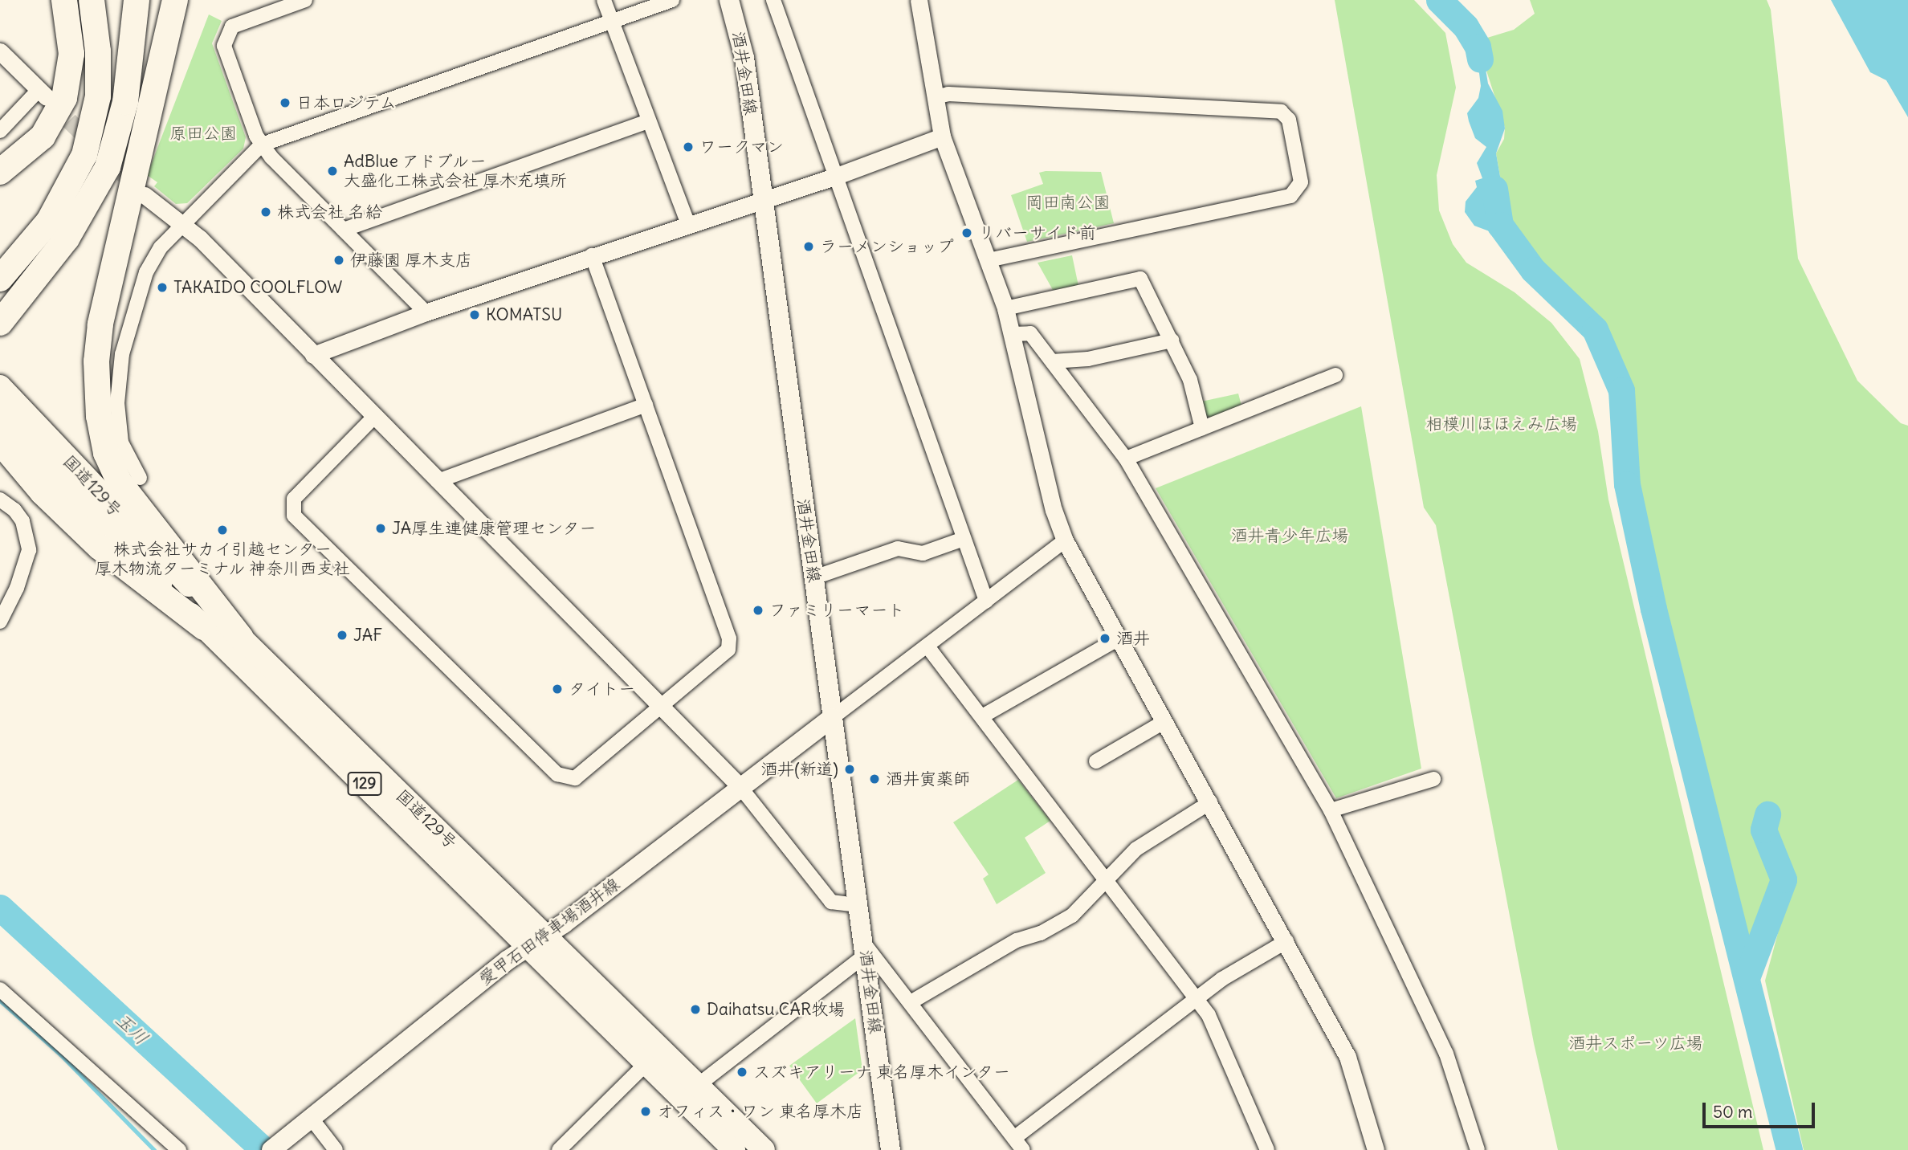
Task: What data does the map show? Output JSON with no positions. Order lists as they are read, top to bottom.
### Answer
{
  "streets": {
    "highway": ["国道129号", "129"],
    "main road": ["酒井金田線", "愛甲石田停車場酒井線"]
  },
  "crossings": [
    ["酒井金田線", "愛甲石田停車場酒井線"],
    ["国道129号", "愛甲石田停車場酒井線"]
  ],
  "water": ["玉川"],
  "parks": [
    "原田公園",
    "岡田南公園",
    "相模川ほほえみ広場",
    "酒井青少年広場",
    "酒井スポーツ広場"
  ],
  "places": [
    "日本ロジテム",
    "ワークマン",
    "AdBlue アドブルー 大盛化工株式会社 厚木充填所",
    "株式会社 名給",
    "リバーサイド前",
    "ラーメンショップ",
    "伊藤園 厚木支店",
    "TAKAIDO COOLFLOW",
    "KOMATSU",
    "JA厚生連健康管理センター",
    "株式会社サカイ引越センター 厚木物流ターミナル 神奈川西支社",
    "ファミリーマート",
    "JAF",
    "酒井",
    "タイトー",
    "酒井(新道)",
    "酒井寅薬師",
    "Daihatsu CAR牧場",
    "スズキアリーナ 東名厚木インター",
    "オフィス・ワン 東名厚木店"
  ],
  "scale_bar": "50 m"
}
